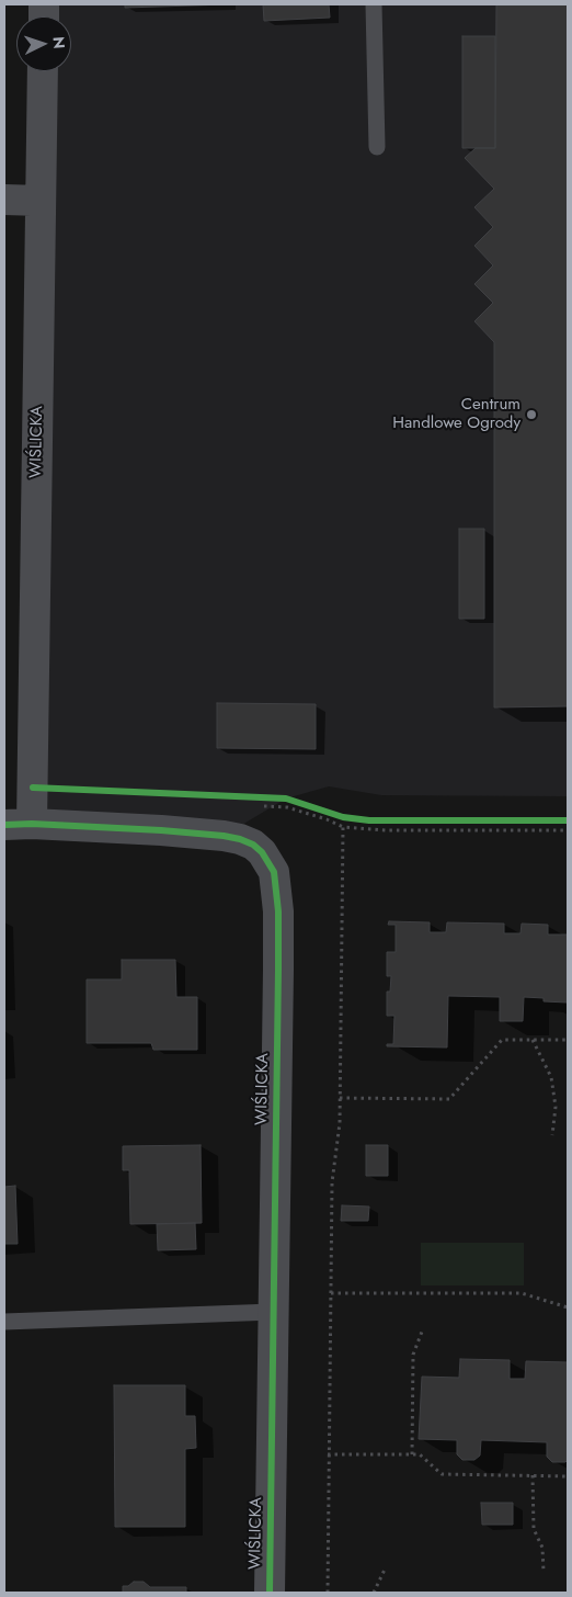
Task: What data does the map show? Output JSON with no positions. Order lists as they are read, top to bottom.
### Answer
{
  "streets": {
    "street": ["WIŚLICKA"]
  },
  "places": ["Centrum Handlowe Ogrody"],
  "north": "right"
}
